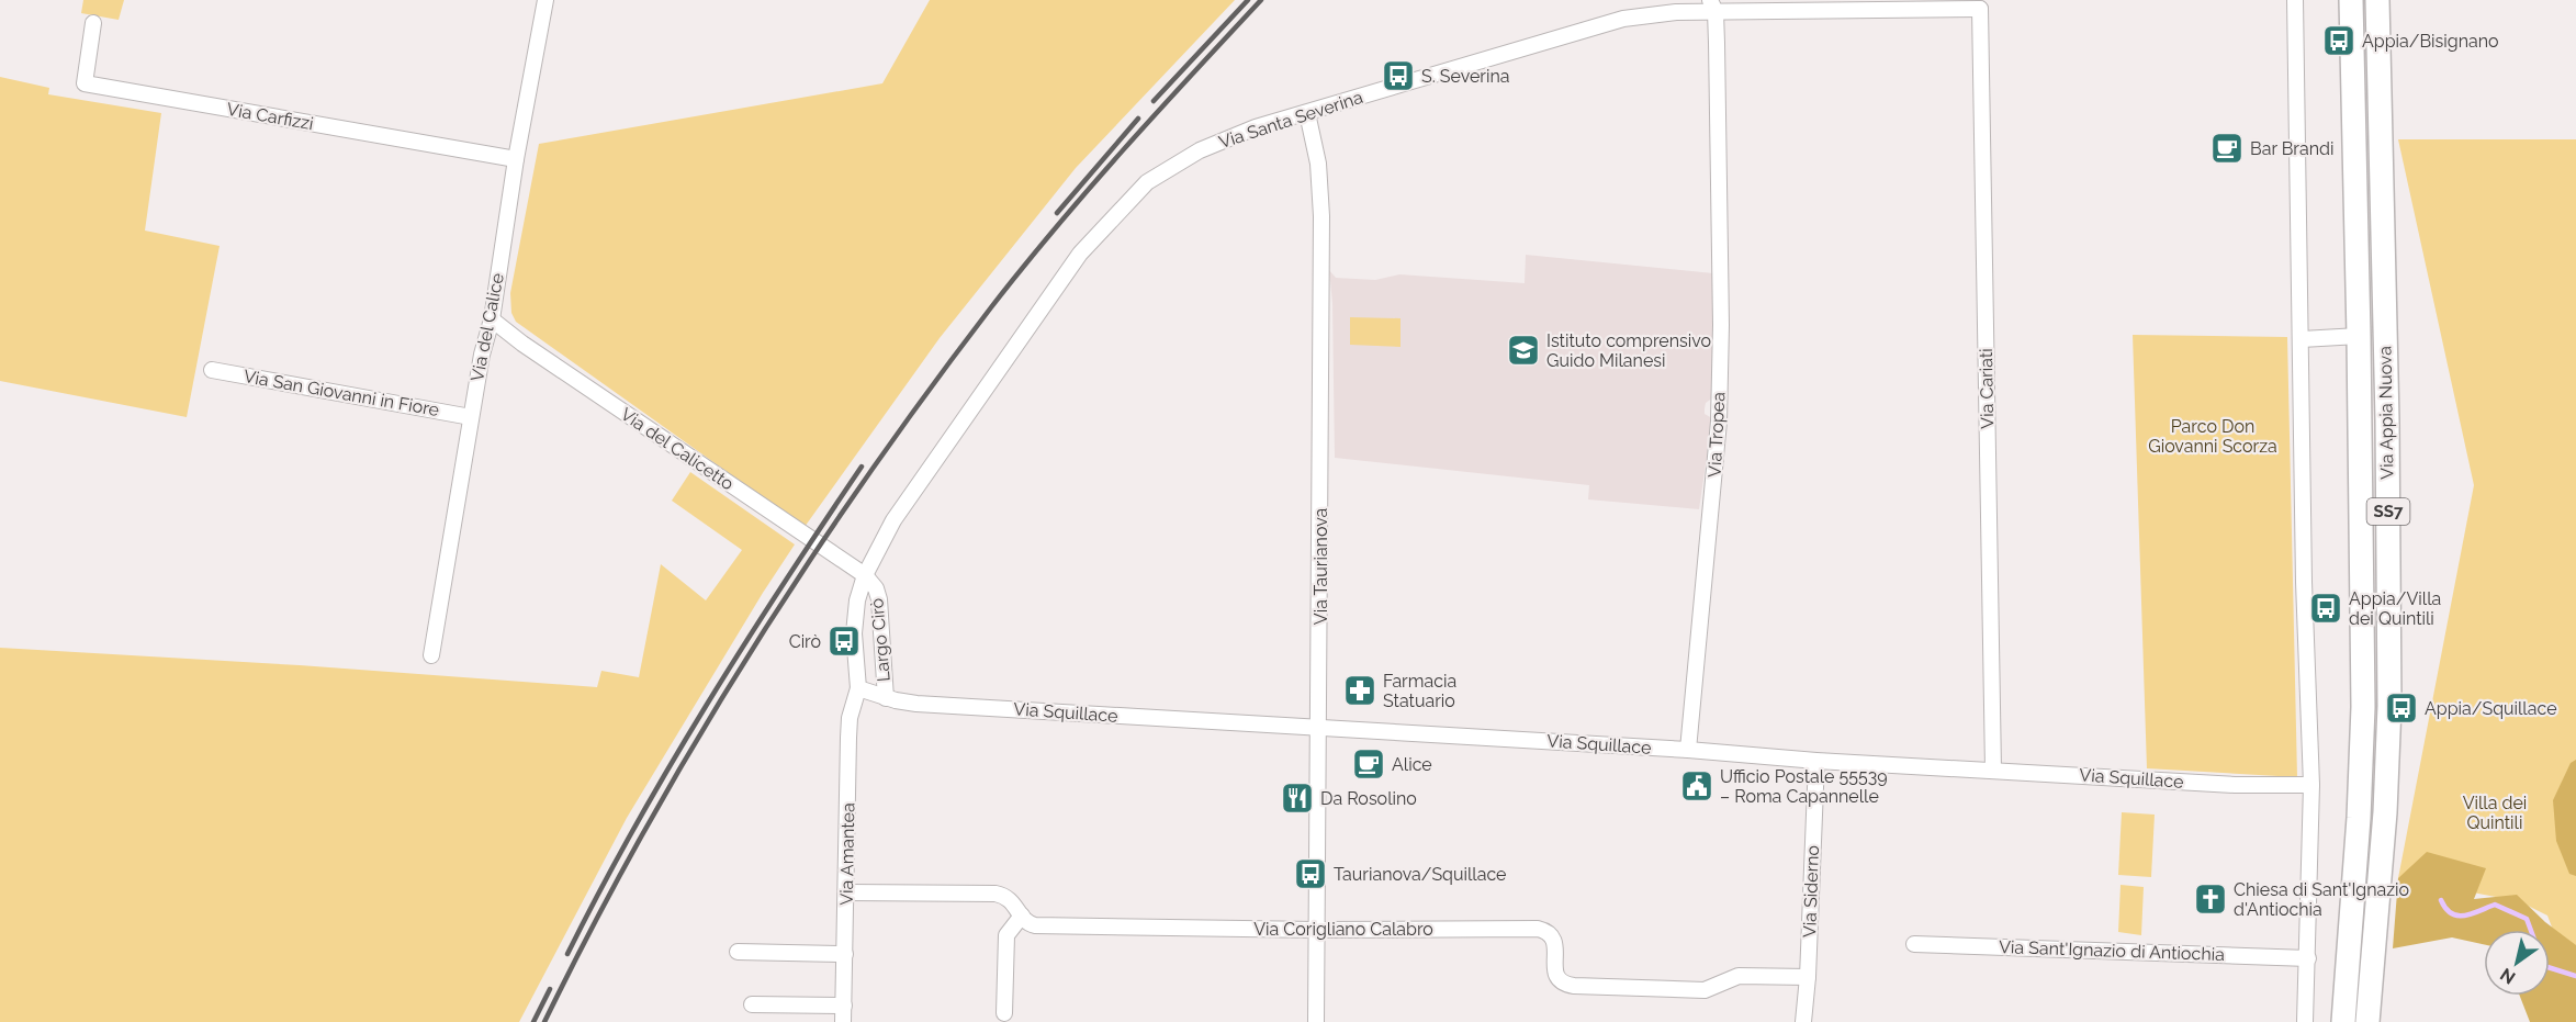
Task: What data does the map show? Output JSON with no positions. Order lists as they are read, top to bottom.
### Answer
{
  "streets": {
    "main road": ["Via Appia Nuova", "SS7"],
    "street": [
      "Via Carfizzi",
      "Via Santa Severina",
      "Via del Calice",
      "Via Cariati",
      "Via San Giovanni in Fiore",
      "Via Tropea",
      "Via del Calicetto",
      "Via Taurianova",
      "Largo Cirò",
      "Via Squillace",
      "Via Amantea",
      "Via Siderno",
      "Via Corigliano Calabro",
      "Via Sant'Ignazio di Antiochia"
    ]
  },
  "crossings": [
    ["Via Carfizzi", "Via del Calice"],
    ["Via Santa Severina", "Via Cariati"],
    ["Via Santa Severina", "Via Tropea"],
    ["Via Santa Severina", "Via del Calicetto"],
    ["Via Santa Severina", "Via Taurianova"],
    ["Via Santa Severina", "Largo Cirò"],
    ["Via del Calice", "Via San Giovanni in Fiore"],
    ["Via del Calice", "Via del Calicetto"],
    ["Via Cariati", "Via Squillace"],
    ["Via Tropea", "Via Squillace"],
    ["Via del Calicetto", "Largo Cirò"],
    ["Via Taurianova", "Via Squillace"],
    ["Via Taurianova", "Via Corigliano Calabro"],
    ["Largo Cirò", "Via Squillace"],
    ["Largo Cirò", "Via Amantea"],
    ["Via Squillace", "Via Siderno"],
    ["Via Amantea", "Via Corigliano Calabro"],
    ["Via Siderno", "Via Corigliano Calabro"]
  ],
  "parks": ["Parco Don Giovanni Scorza", "Villa dei Quintili"],
  "places": {
    "bus stop": [
      "Appia/Bisignano",
      "S. Severina",
      "Appia/Villa dei Quintili",
      "Cirò",
      "Appia/Squillace",
      "Taurianova/Squillace"
    ],
    "cafe": ["Bar Brandi", "Alice"],
    "school or university": ["Istituto comprensivo Guido Milanesi"],
    "pharmacy": ["Farmacia Statuario"],
    "public building": ["Ufficio Postale 55539 – Roma Capannelle"],
    "restaurant": ["Da Rosolino"],
    "church": ["Chiesa di Sant'Ignazio d'Antiochia"]
  },
  "north": "bottom left"
}
